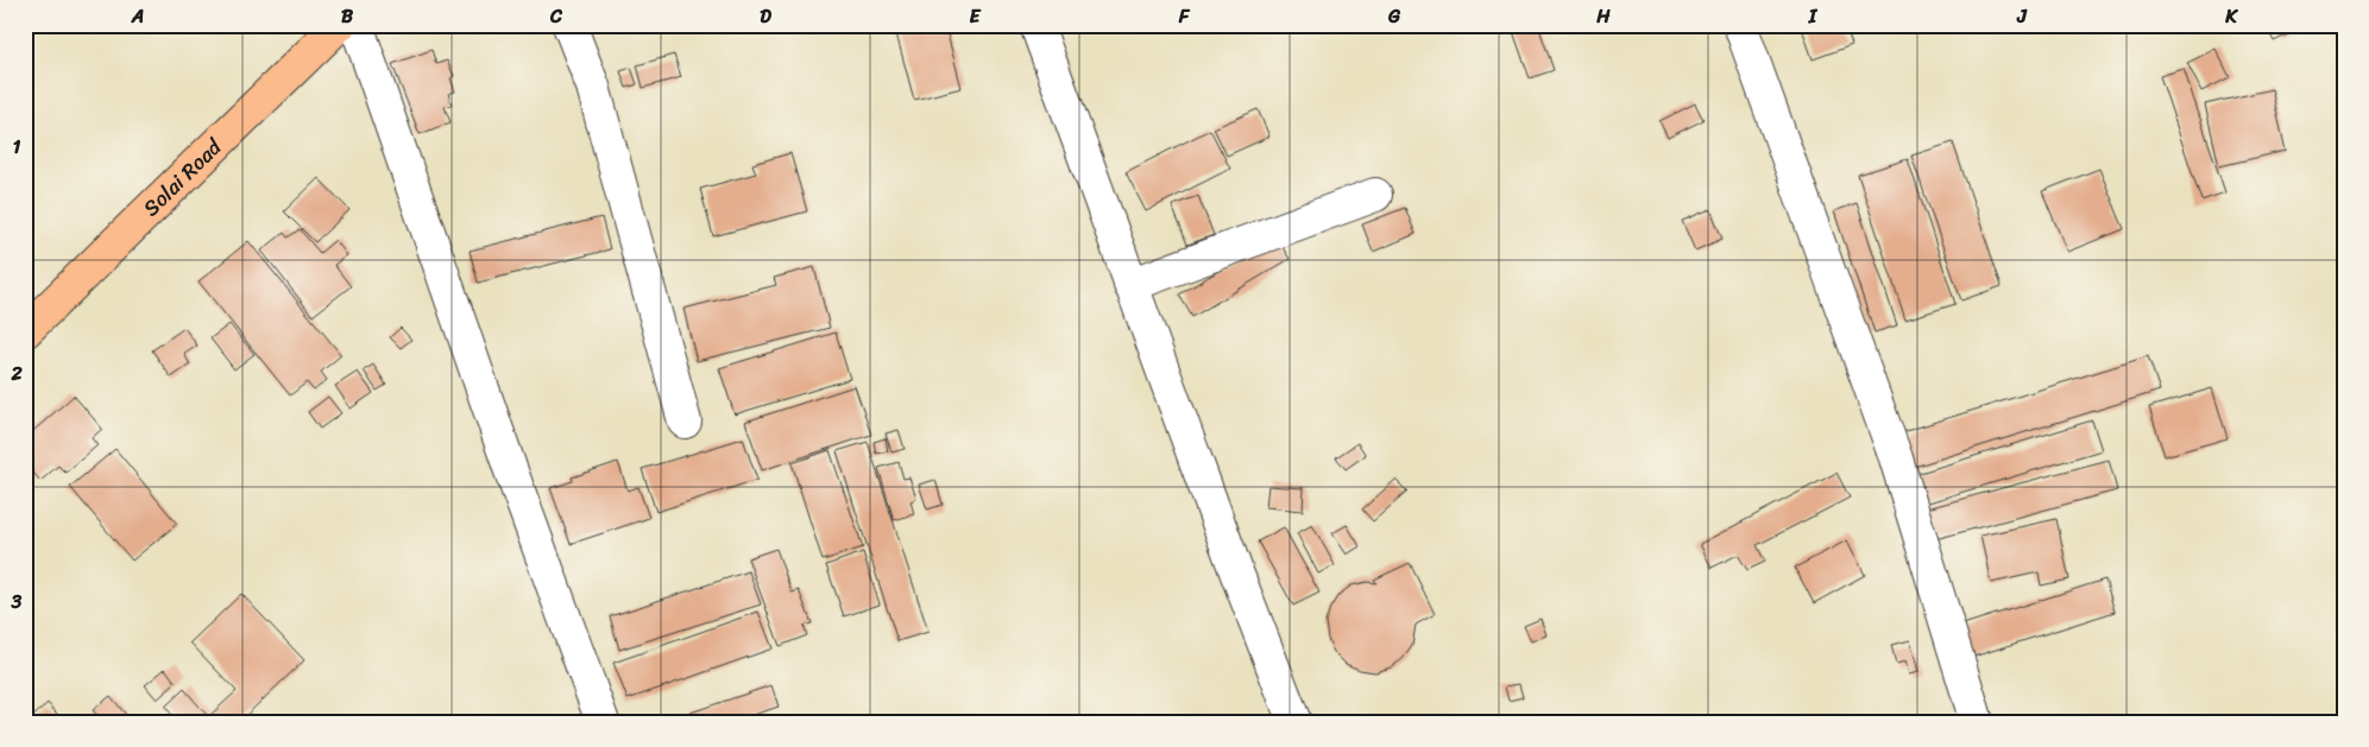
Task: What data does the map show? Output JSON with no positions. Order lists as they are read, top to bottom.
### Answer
{
  "streets": {
    "highway": ["Solai Road"]
  },
  "grid": {
    "columns": [
      "A",
      "B",
      "C",
      "D",
      "E",
      "F",
      "G",
      "H",
      "I",
      "J",
      "K"
    ],
    "rows": ["1", "2", "3"]
  }
}
